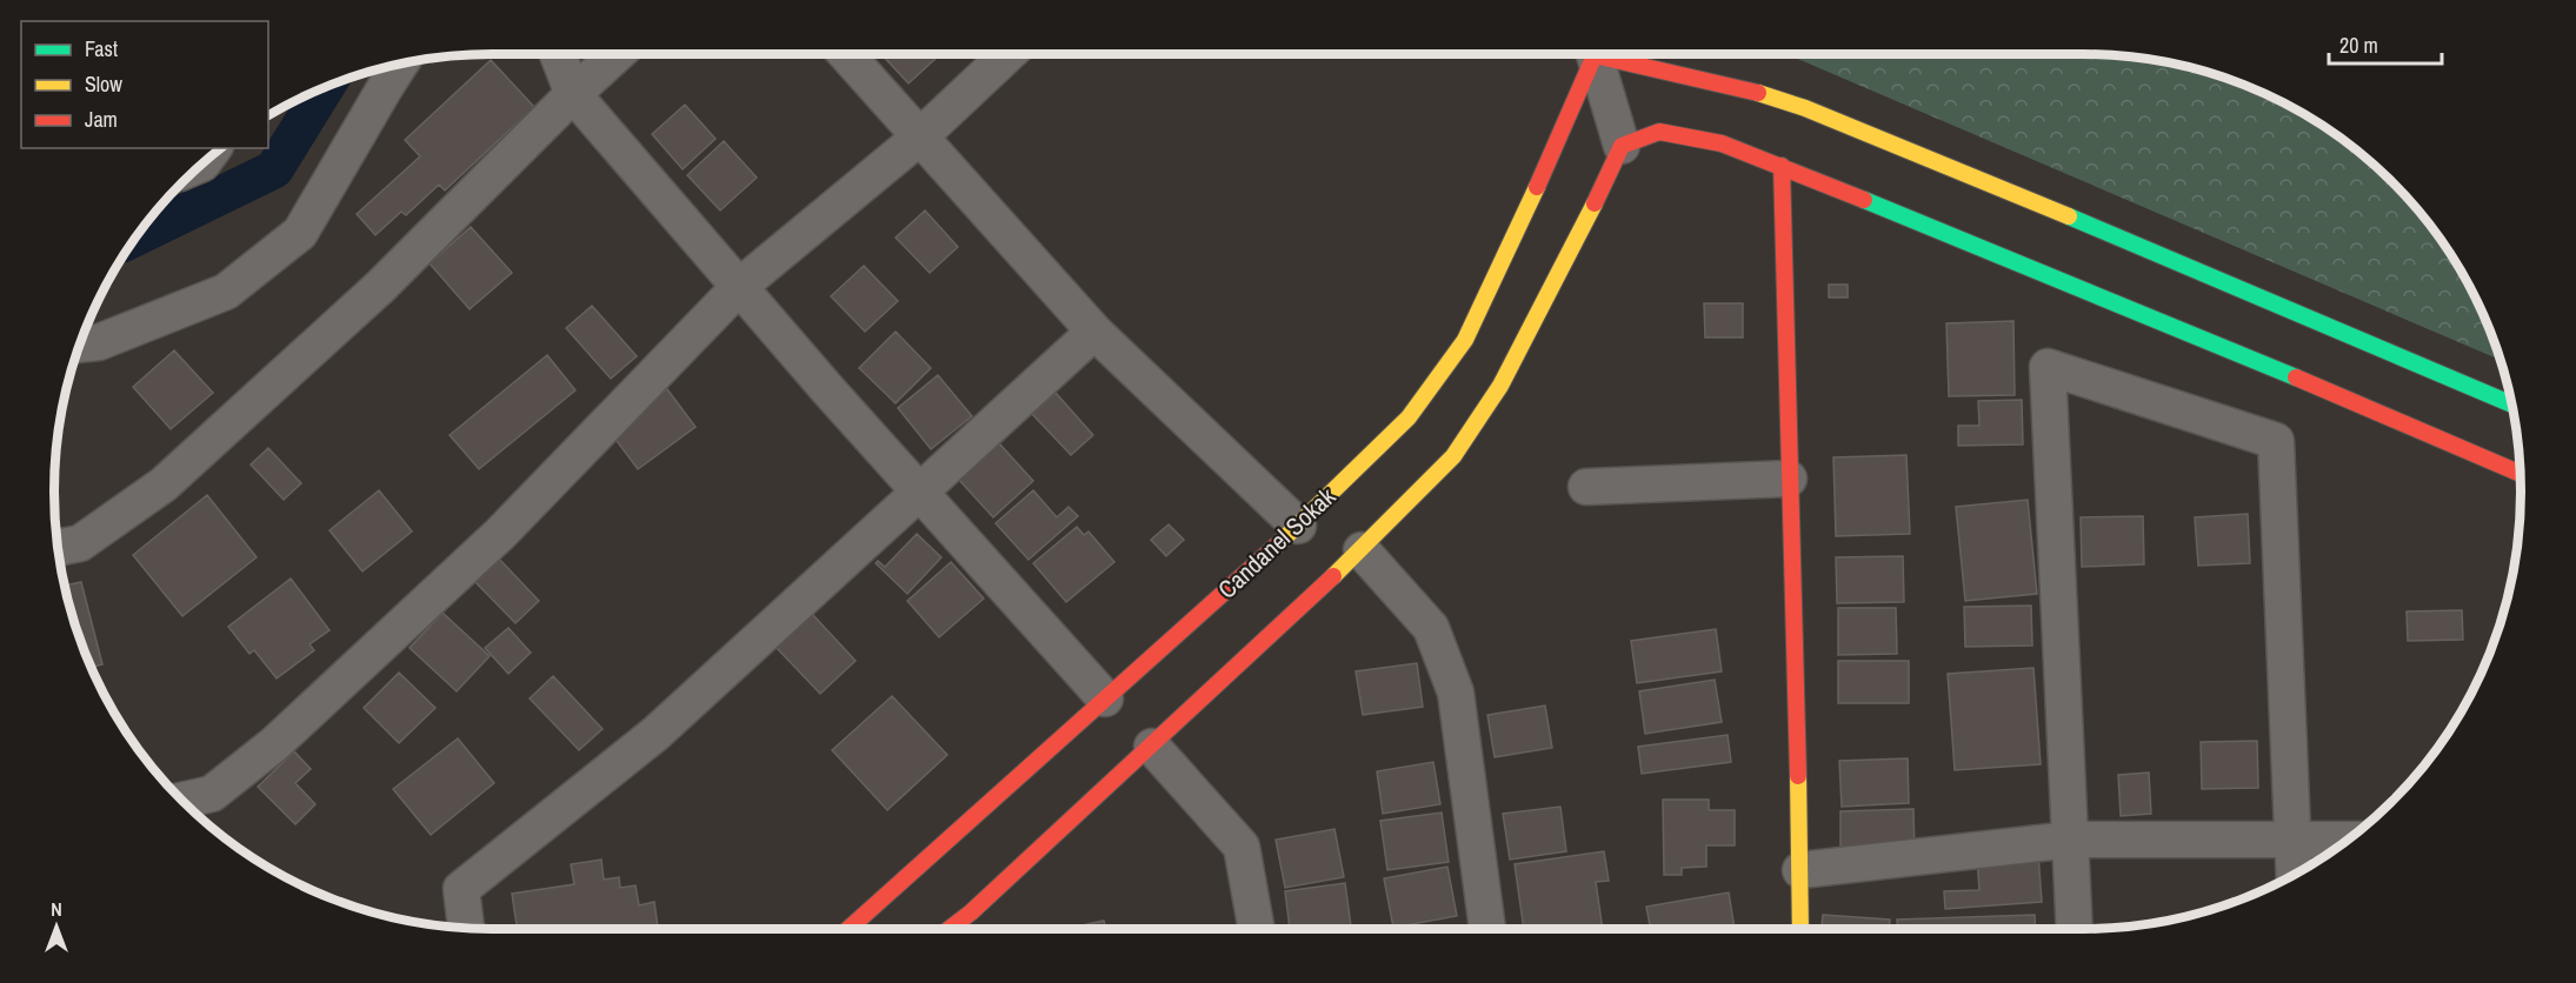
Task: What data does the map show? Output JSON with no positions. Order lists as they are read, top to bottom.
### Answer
{
  "streets": {
    "main road": ["Candanel Sokak"]
  },
  "legend": ["Fast", "Slow", "Jam"],
  "scale_bar": "20 m",
  "north": "top"
}
